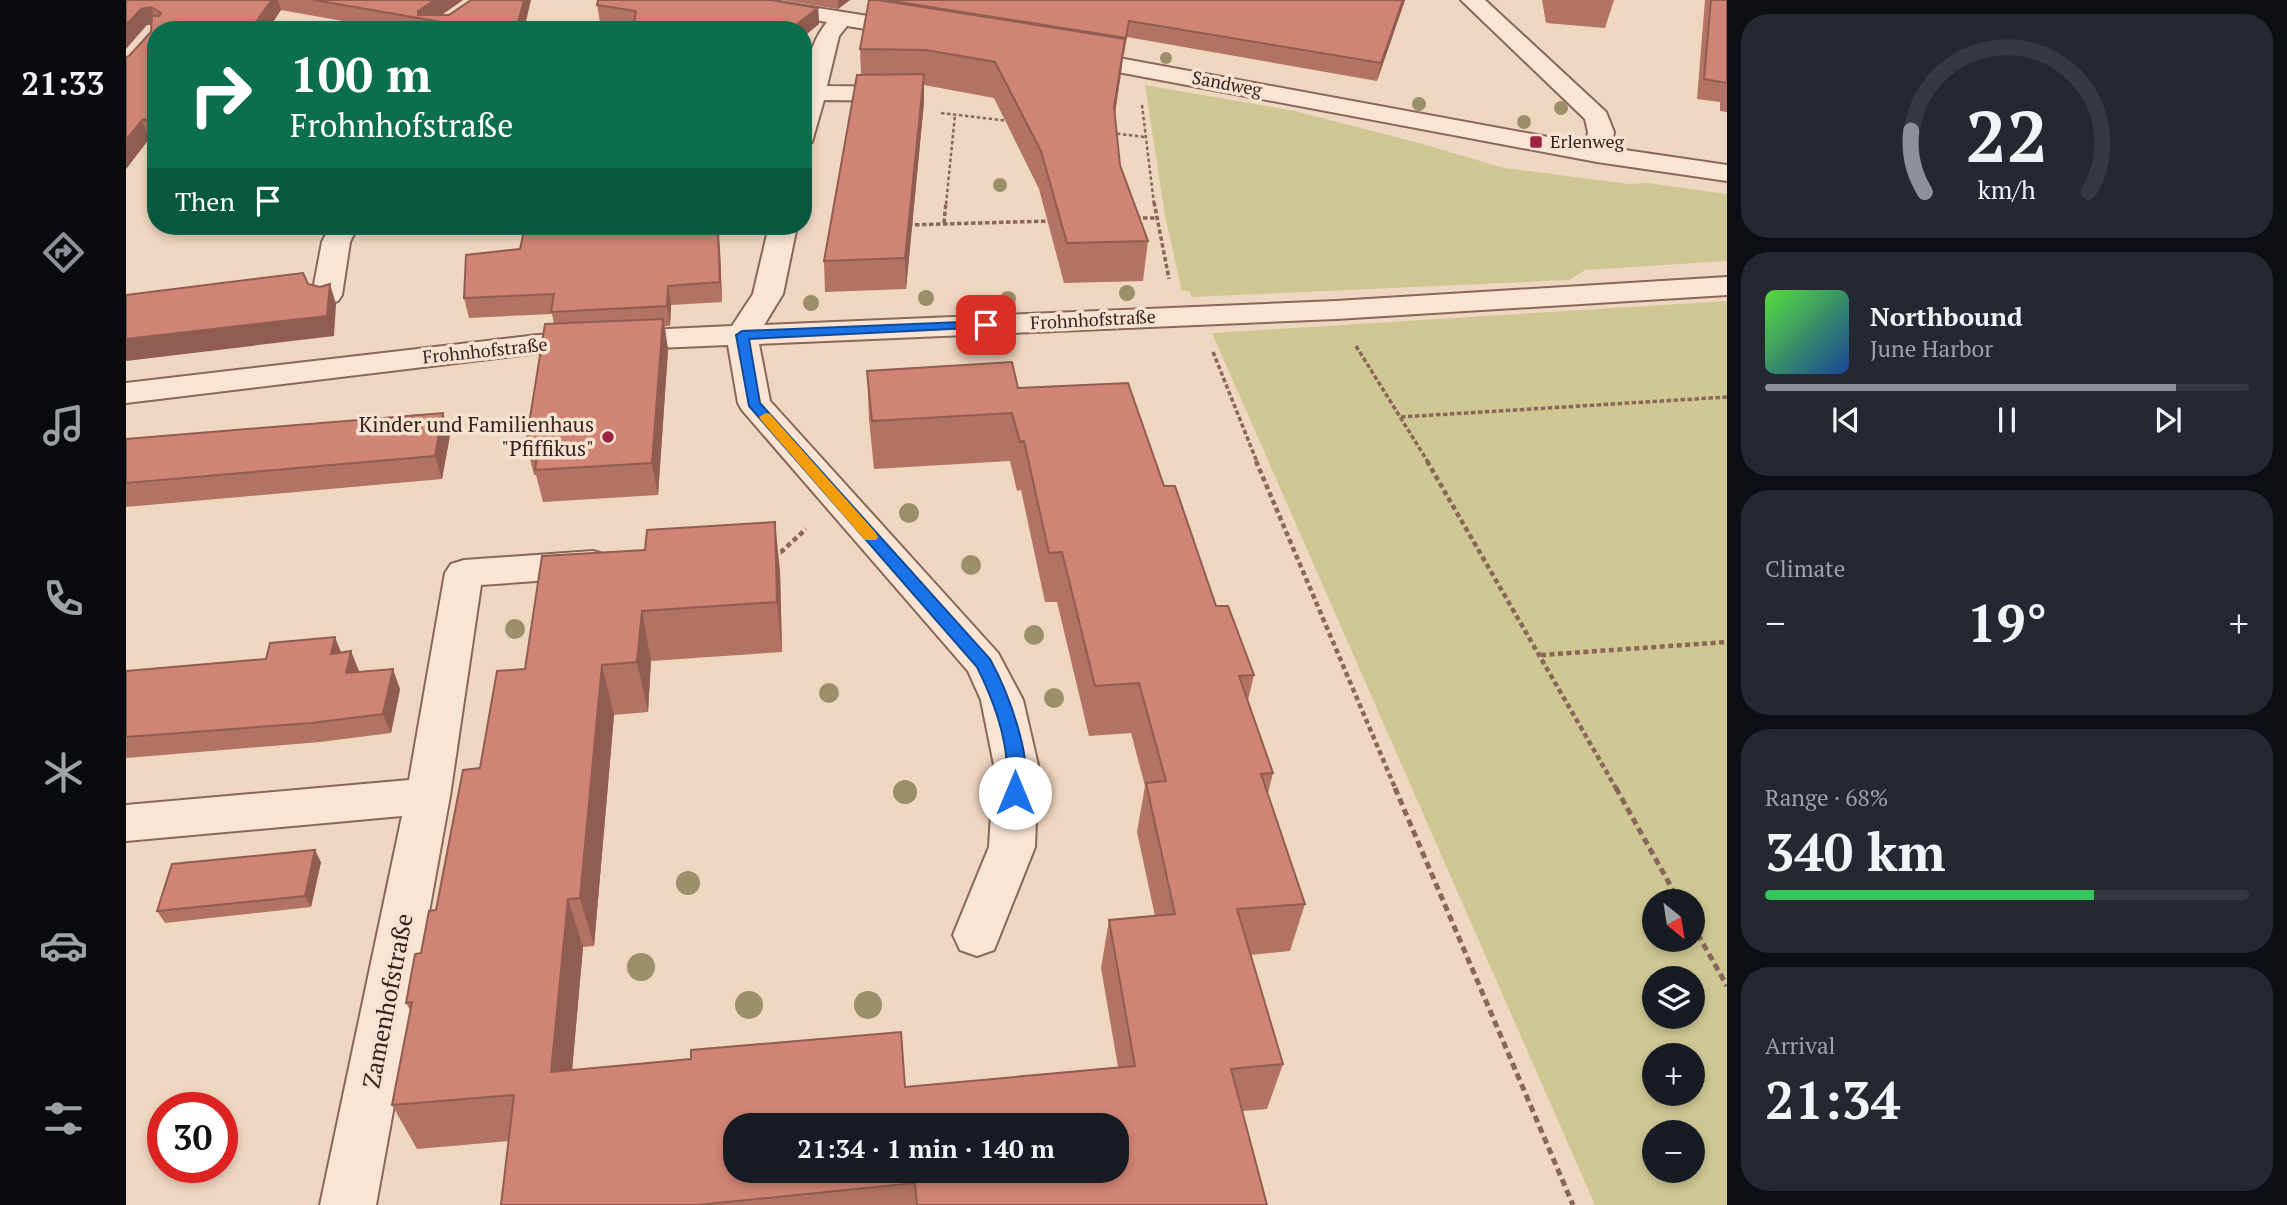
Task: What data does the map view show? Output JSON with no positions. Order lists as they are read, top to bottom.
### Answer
{
  "streets": {
    "street": ["Sandweg", "Frohnhofstraße", "Zamenhofstraße"]
  },
  "places": {
    "transit": ["Erlenweg"],
    "other": ["Kinder und Familienhaus \"Pfiffikus\""]
  },
  "north": "bottom right",
  "page": {
    "tabs": "21:33",
    "turn": ["100 m", "Frohnhofstraße"],
    "then": "Then",
    "song": ["Northbound", "June Harbor"],
    "tile": [
      "Climate",
      ["Range · 68%", "340 km"],
      ["Arrival", "21:34"]
    ],
    "heat": ["−", "19°", "+"],
    "map_buttons": ["+", "−"],
    "limit": "30",
    "trip": "21:34 · 1 min · 140 m",
    "gauge": ["22", "km/h"]
  }
}
